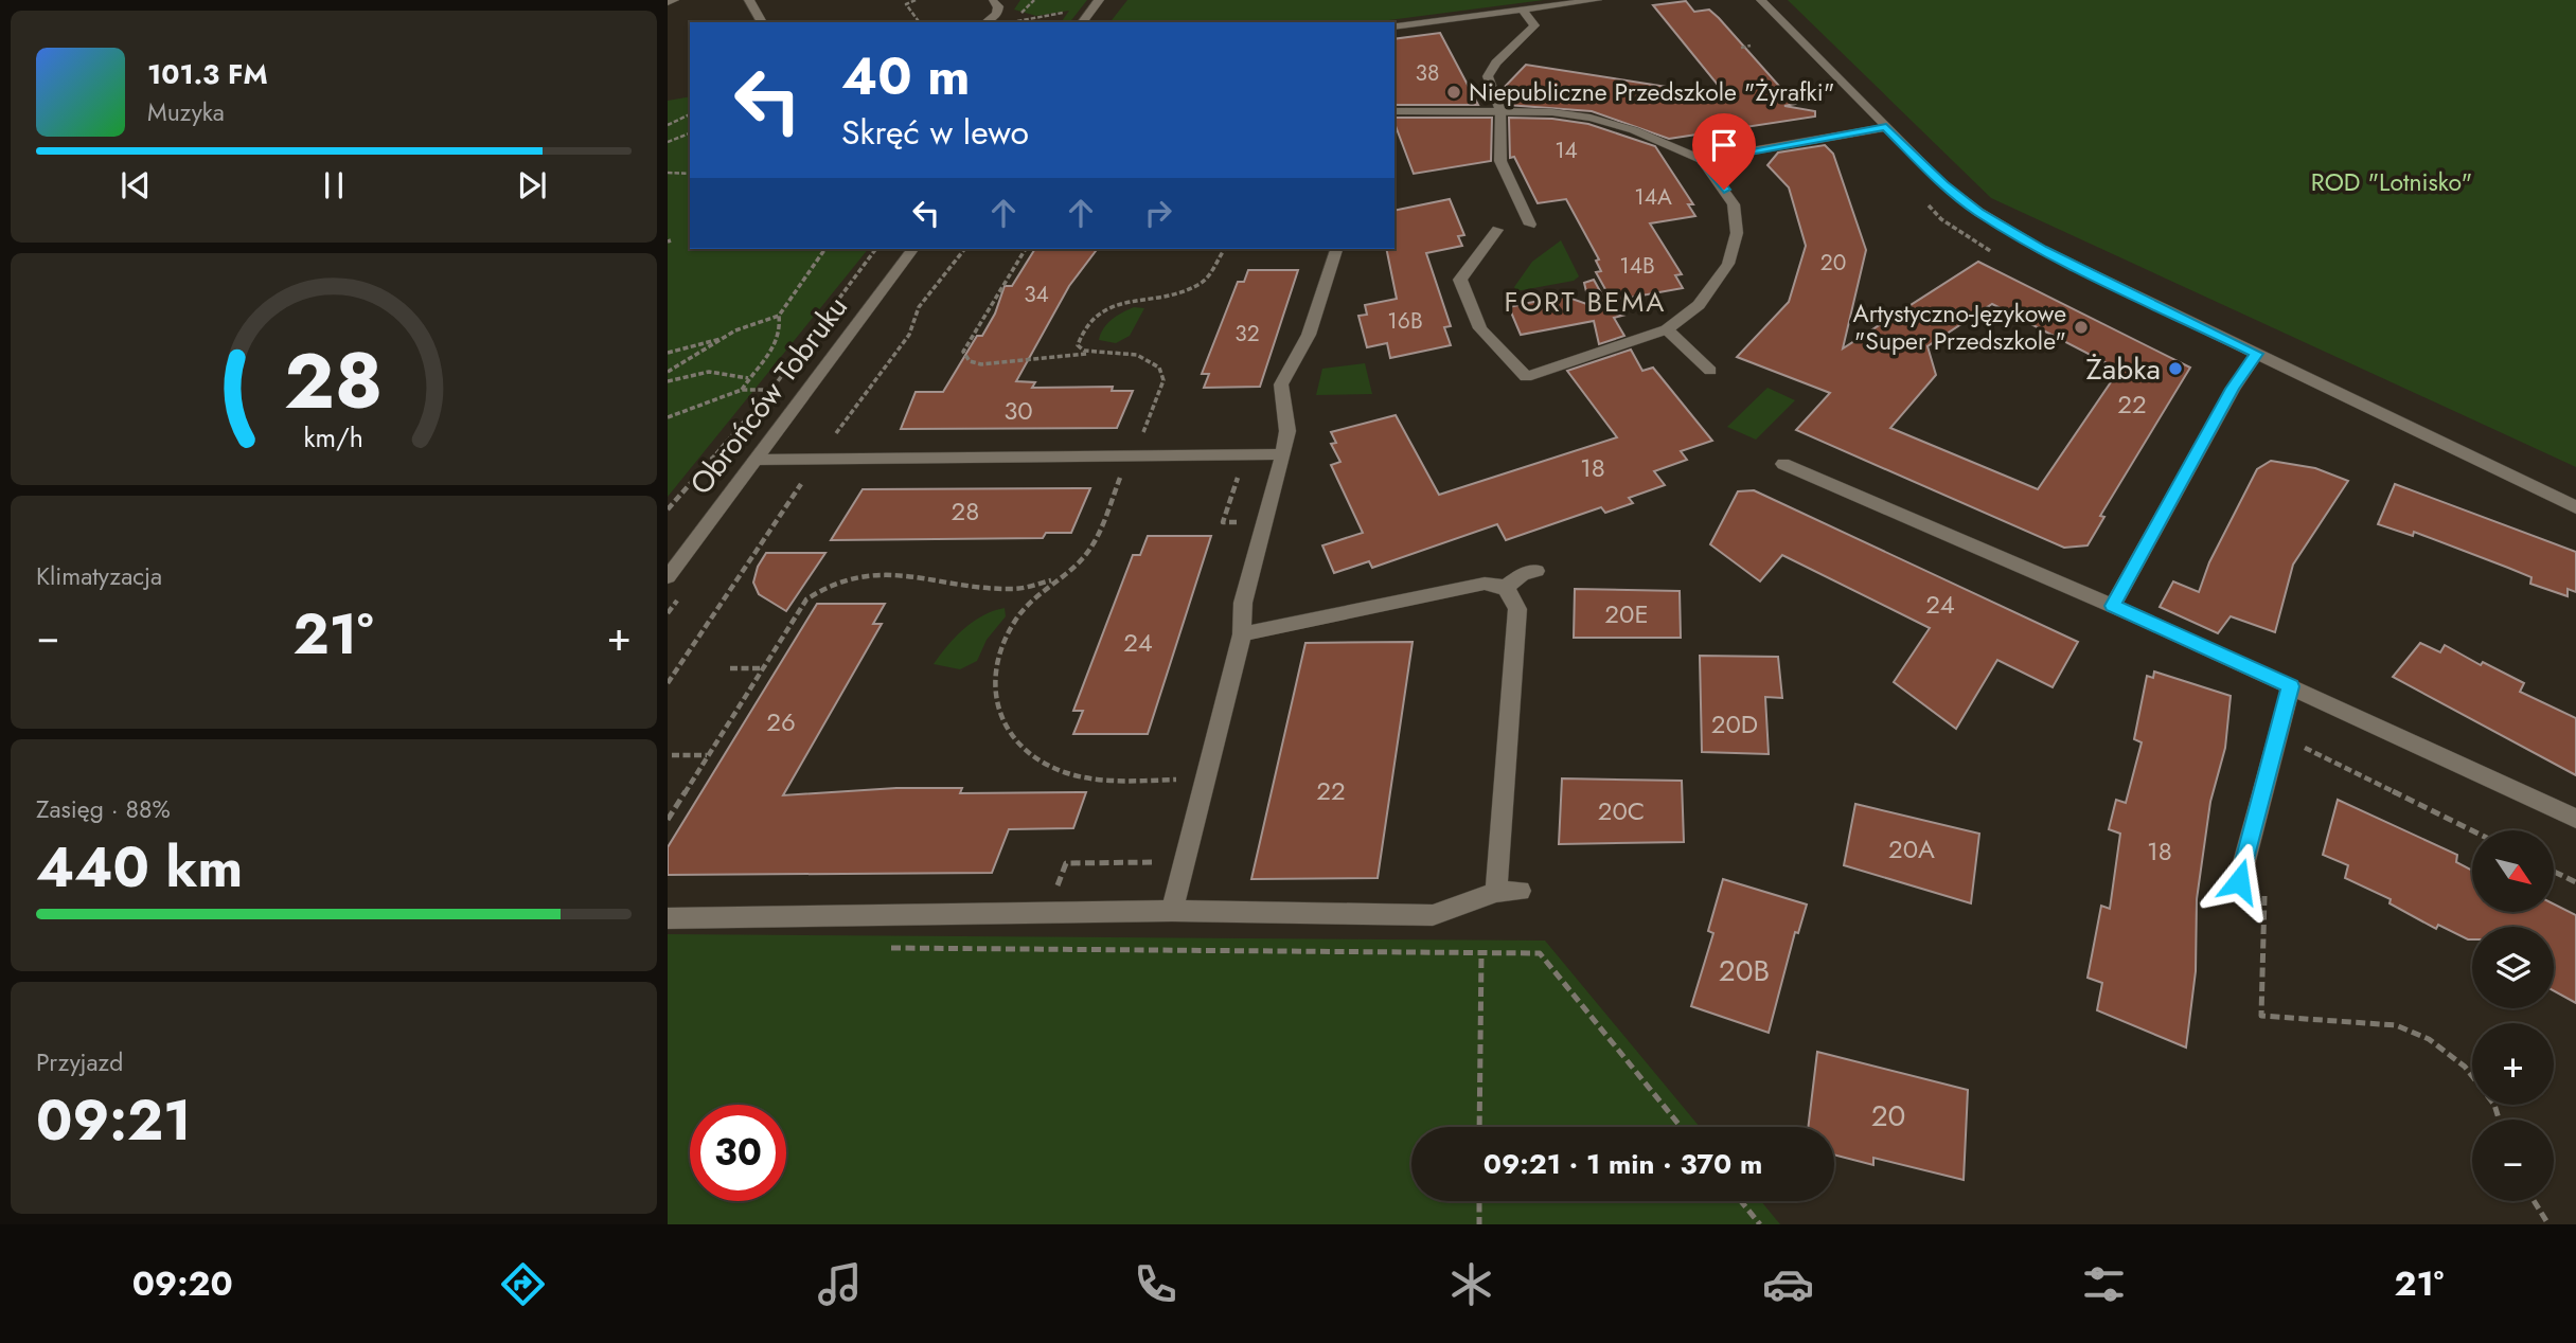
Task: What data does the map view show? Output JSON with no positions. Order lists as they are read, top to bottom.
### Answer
{
  "streets": {
    "street": ["Obrońców Tobruku"]
  },
  "districts": ["FORT BEMA"],
  "parks": ["ROD \"Lotnisko\""],
  "places": ["Niepubliczne Przedszkole \"Żyrafki\"", "Artystyczno-Językowe \"Super Przedszkole\"", "Żabka"],
  "house_numbers": [
    "38",
    "14",
    "14A",
    "20",
    "14B",
    "34",
    "16B",
    "32",
    "22",
    "30",
    "18",
    "28",
    "24",
    "20E",
    "24",
    "26",
    "20D",
    "22",
    "20C",
    "20A",
    "18",
    "20B",
    "20"
  ],
  "north": "bottom right",
  "page": {
    "turn": ["40 m", "Skręć w lewo"],
    "song": ["101.3 FM", "Muzyka"],
    "tile": [
      "Klimatyzacja",
      ["Zasięg · 88%", "440 km"],
      ["Przyjazd", "09:21"]
    ],
    "heat": ["−", "21°", "+"],
    "map_buttons": ["+", "−"],
    "limit": "30",
    "trip": "09:21 · 1 min · 370 m",
    "tabs": ["09:20", "21°"],
    "gauge": ["28", "km/h"]
  }
}
